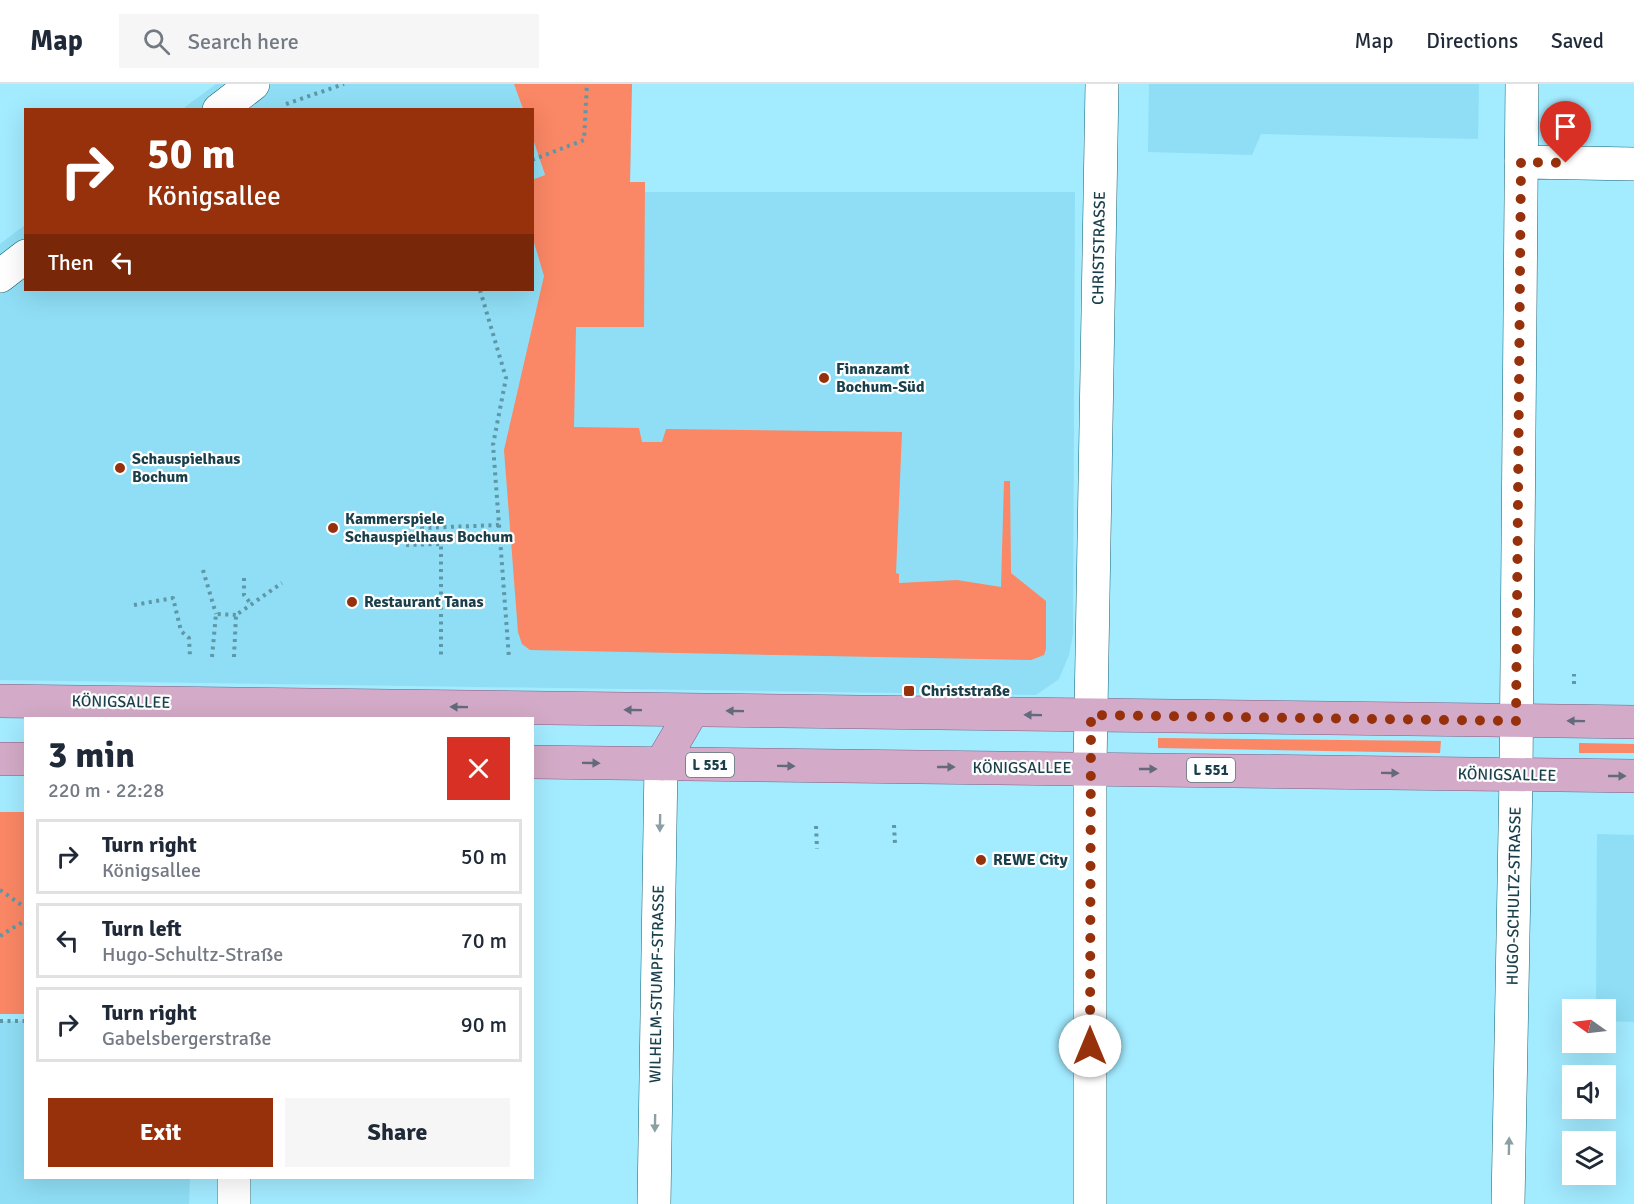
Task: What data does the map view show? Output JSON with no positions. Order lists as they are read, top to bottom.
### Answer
{
  "streets": {
    "main road": ["KÖNIGSALLEE", "L 551"],
    "street": ["CHRISTSTRASSE", "HUGO-SCHULTZ-STRASSE", "WILHELM-STUMPF-STRASSE"]
  },
  "crossings": [
    ["CHRISTSTRASSE", "KÖNIGSALLEE"],
    ["KÖNIGSALLEE", "HUGO-SCHULTZ-STRASSE"],
    ["KÖNIGSALLEE", "WILHELM-STUMPF-STRASSE"]
  ],
  "one_way": ["HUGO-SCHULTZ-STRASSE", "WILHELM-STUMPF-STRASSE"],
  "places": {
    "other": [
      "Finanzamt Bochum-Süd",
      "Schauspielhaus Bochum",
      "Kammerspiele Schauspielhaus Bochum",
      "Restaurant Tanas",
      "REWE City"
    ],
    "transit": ["Christstraße"]
  },
  "north": "left",
  "page": {
    "header": "Map",
    "search": "Search here",
    "nav": ["Map", "Directions", "Saved"],
    "turn": ["50 m", "Königsallee"],
    "then": "Then",
    "heading": ["3 min", "220 m · 22:28"],
    "list": [
      {
        "name": "Turn right",
        "note": "Königsallee",
        "value": "50 m"
      },
      {
        "name": "Turn left",
        "note": "Hugo-Schultz-Straße",
        "value": "70 m"
      },
      {
        "name": "Turn right",
        "note": "Gabelsbergerstraße",
        "value": "90 m"
      }
    ],
    "buttons": ["Exit", "Share"]
  }
}
